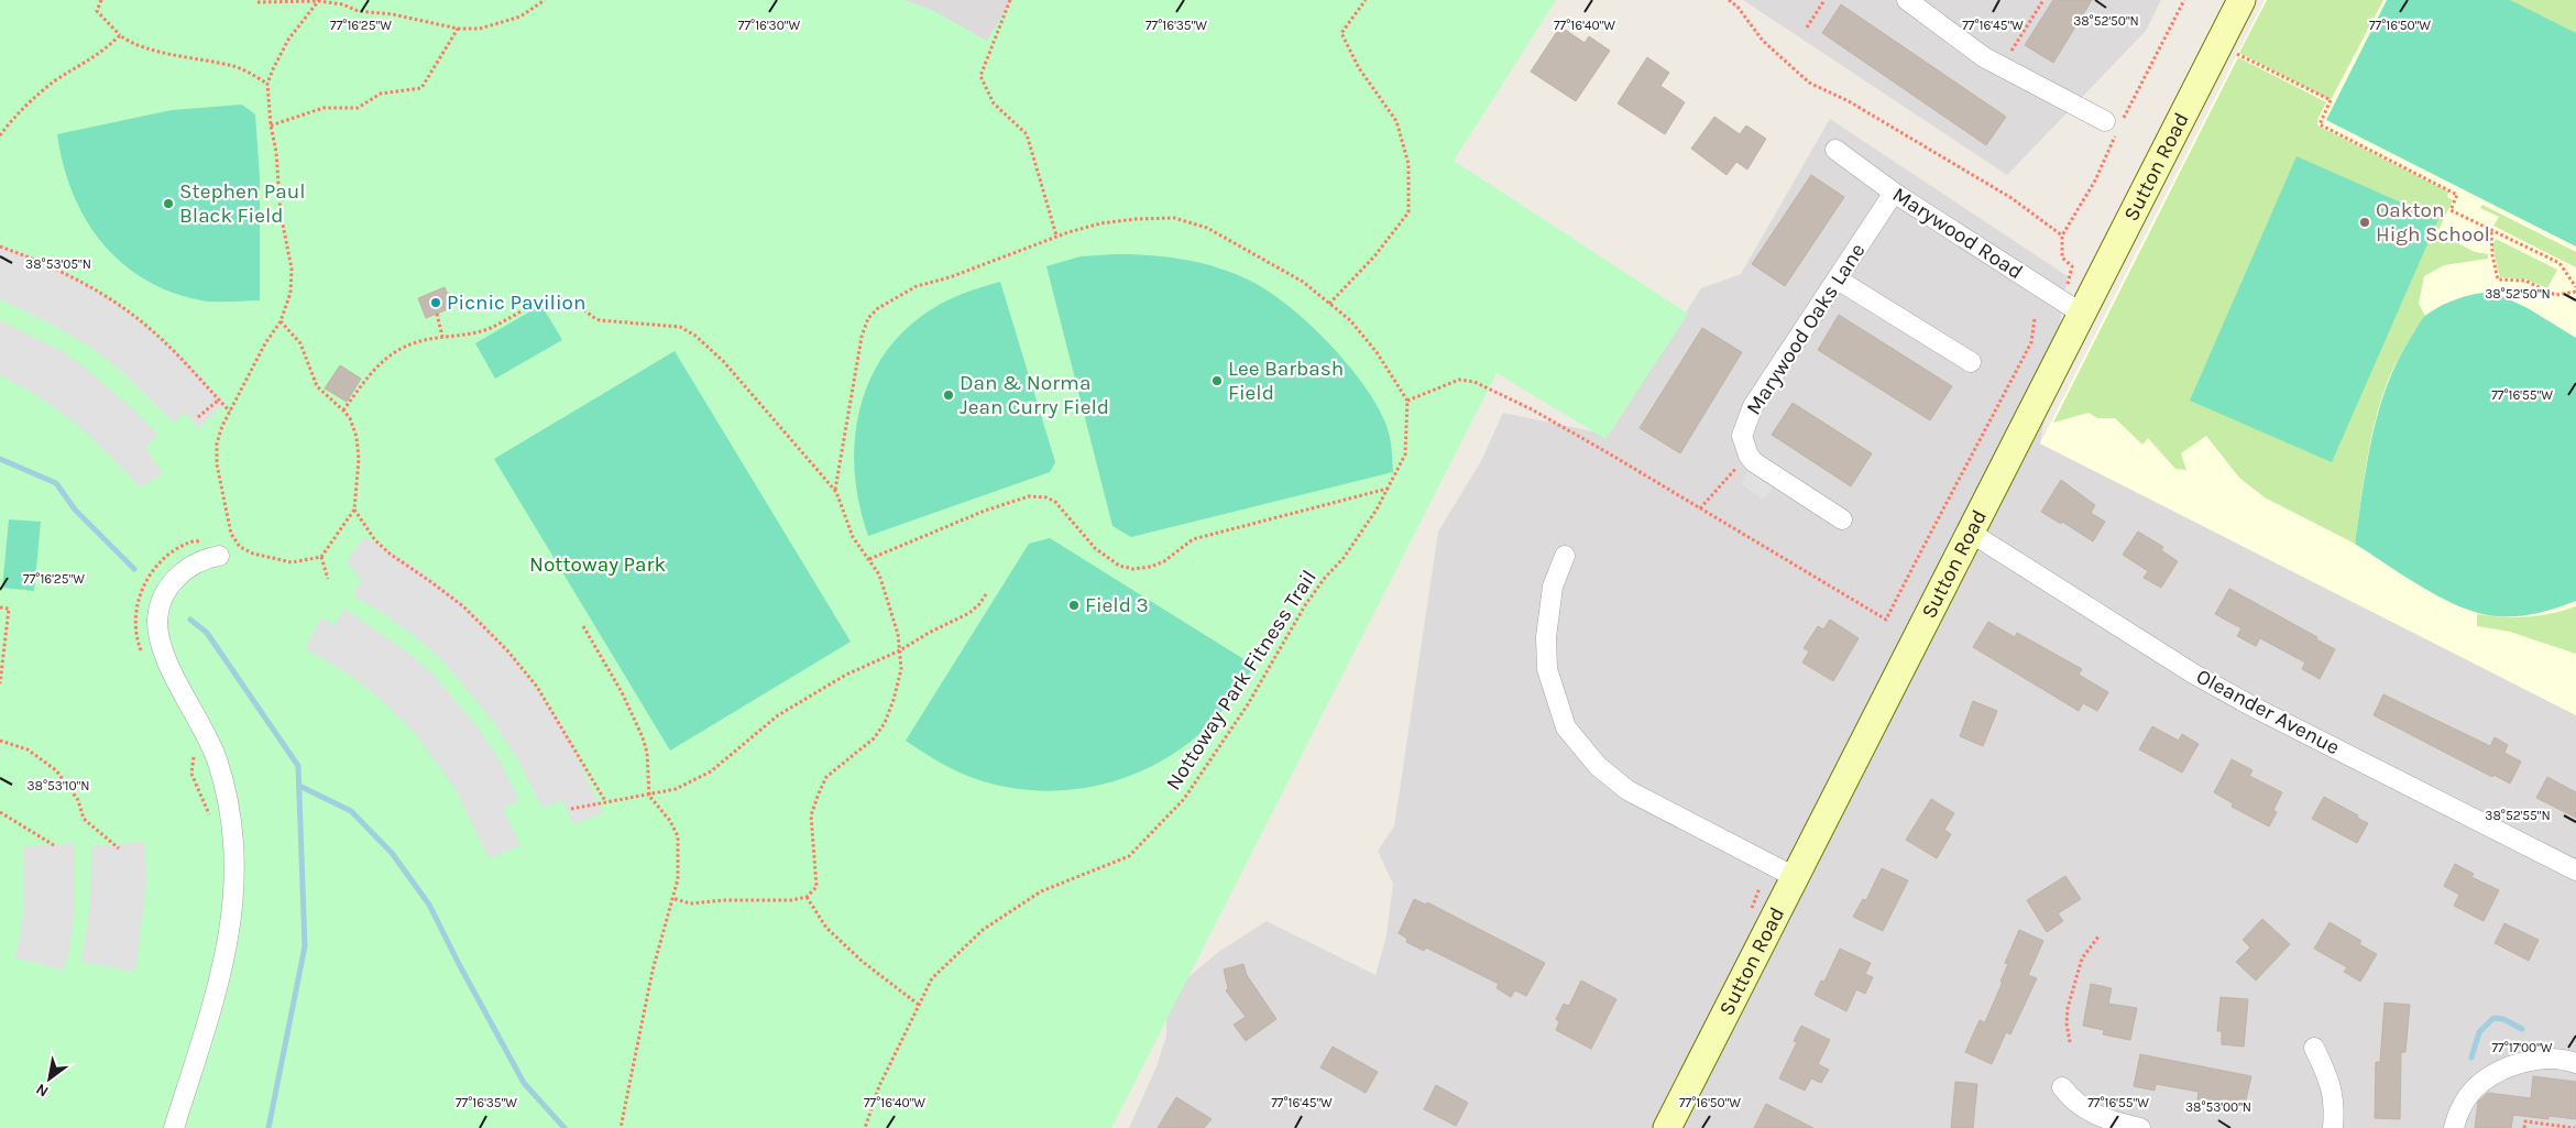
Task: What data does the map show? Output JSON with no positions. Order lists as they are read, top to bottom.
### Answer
{
  "streets": {
    "street": [
      "Sutton Road",
      "Marywood Road",
      "Marywood Oaks Lane",
      "Oleander Avenue"
    ],
    "path": ["Nottoway Park Fitness Trail"]
  },
  "crossings": [
    ["Sutton Road", "Marywood Road"],
    ["Sutton Road", "Oleander Avenue"],
    ["Marywood Road", "Marywood Oaks Lane"]
  ],
  "parks": ["Nottoway Park"],
  "places": [
    "Stephen Paul Black Field",
    "Oakton High School",
    "Picnic Pavilion",
    "Lee Barbash Field",
    "Dan & Norma Jean Curry Field",
    "Field 3"
  ],
  "north": "bottom left",
  "coordinates": [
    "38°52'50\"N",
    "77°16'25\"W",
    "77°16'30\"W",
    "77°16'35\"W",
    "77°16'40\"W",
    "77°16'45\"W",
    "77°16'50\"W",
    "38°53'05\"N",
    "77°16'55\"W",
    "38°53'10\"N",
    "38°52'55\"N",
    "77°17'00\"W",
    "38°53'00\"N"
  ]
}
